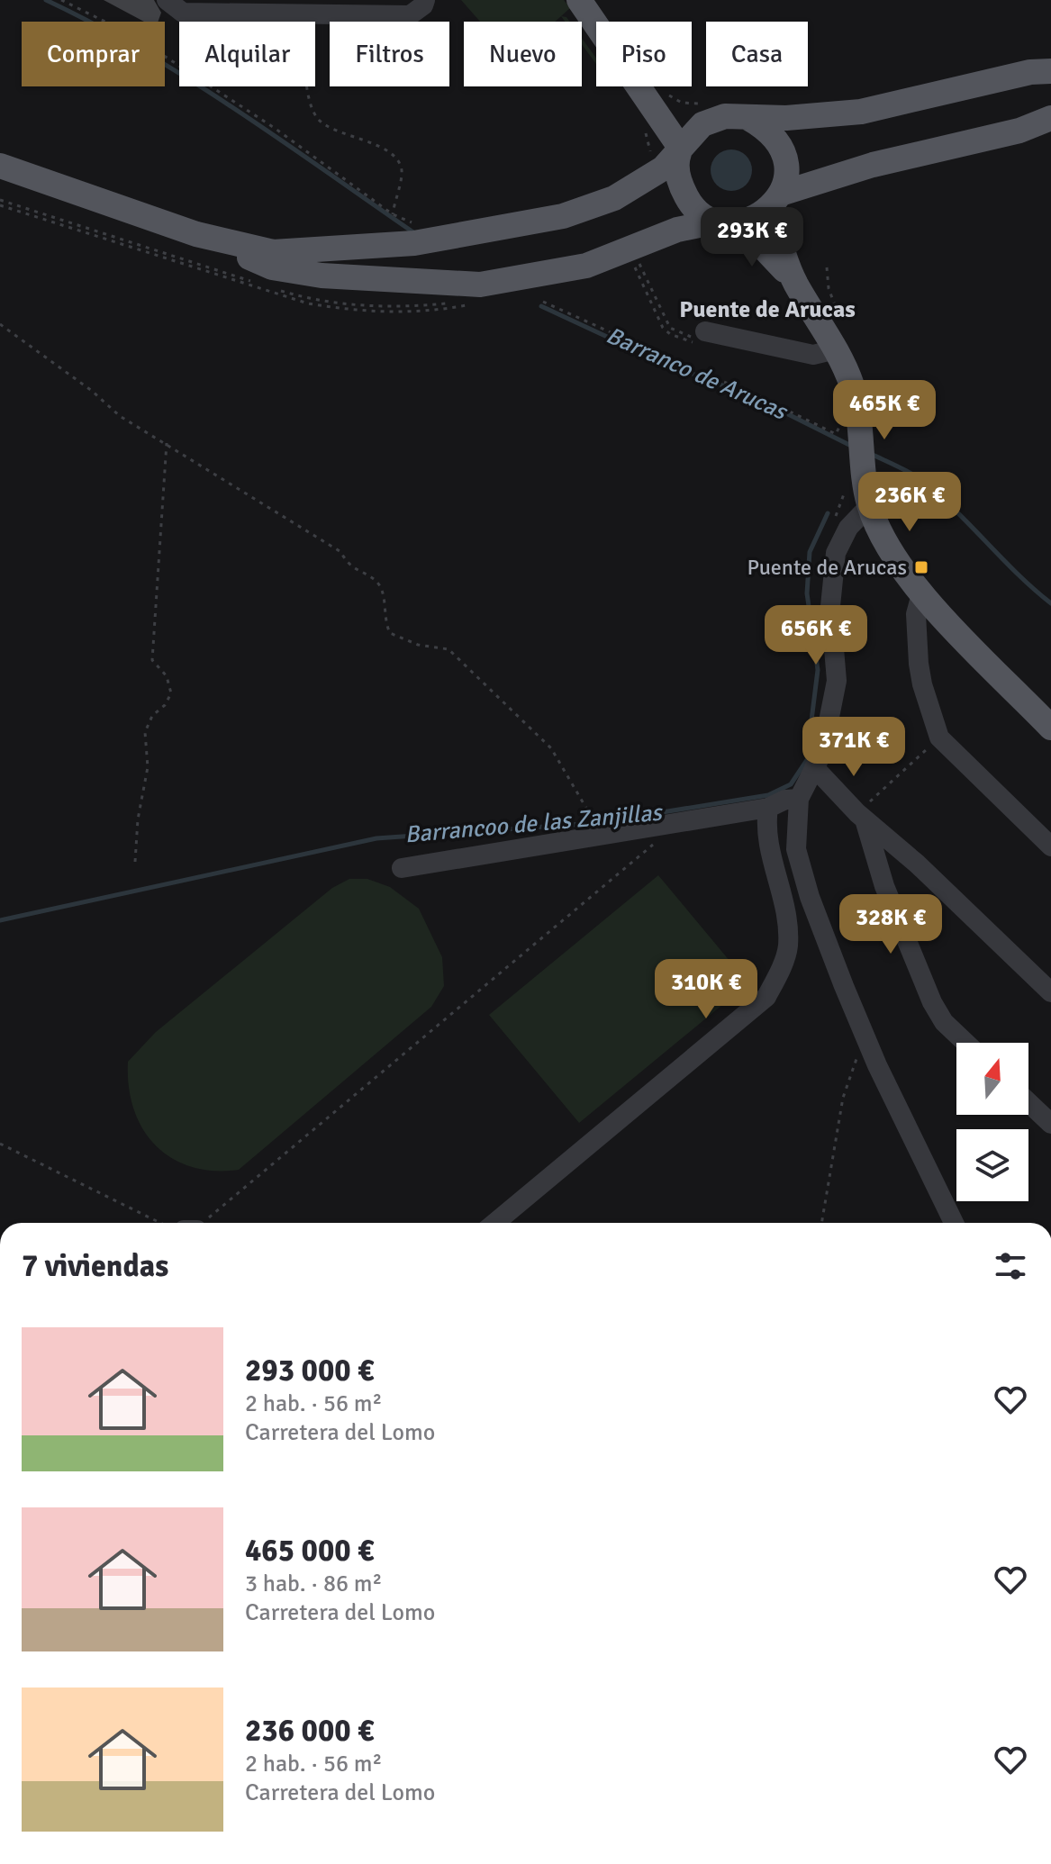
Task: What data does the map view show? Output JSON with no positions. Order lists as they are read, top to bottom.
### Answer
{
  "districts": ["Puente de Arucas"],
  "water": ["Barranco de Arucas", "Barrancoo de las Zanjillas"],
  "places": {
    "transit": ["Puente de Arucas"]
  },
  "north": "top",
  "page": {
    "chip": [
      "Comprar",
      "Alquilar",
      "Filtros",
      "Nuevo",
      "Piso",
      "Casa"
    ],
    "price": [
      "293K €",
      "465K €",
      "236K €",
      "656K €",
      "371K €",
      "328K €",
      "310K €"
    ],
    "heading": "7 viviendas",
    "list": [
      {
        "name": "293 000 €",
        "note": "2 hab. · 56 m² · Carretera del Lomo"
      },
      {
        "name": "465 000 €",
        "note": "3 hab. · 86 m² · Carretera del Lomo"
      },
      {
        "name": "236 000 €",
        "note": "2 hab. · 56 m² · Carretera del Lomo"
      }
    ]
  }
}
